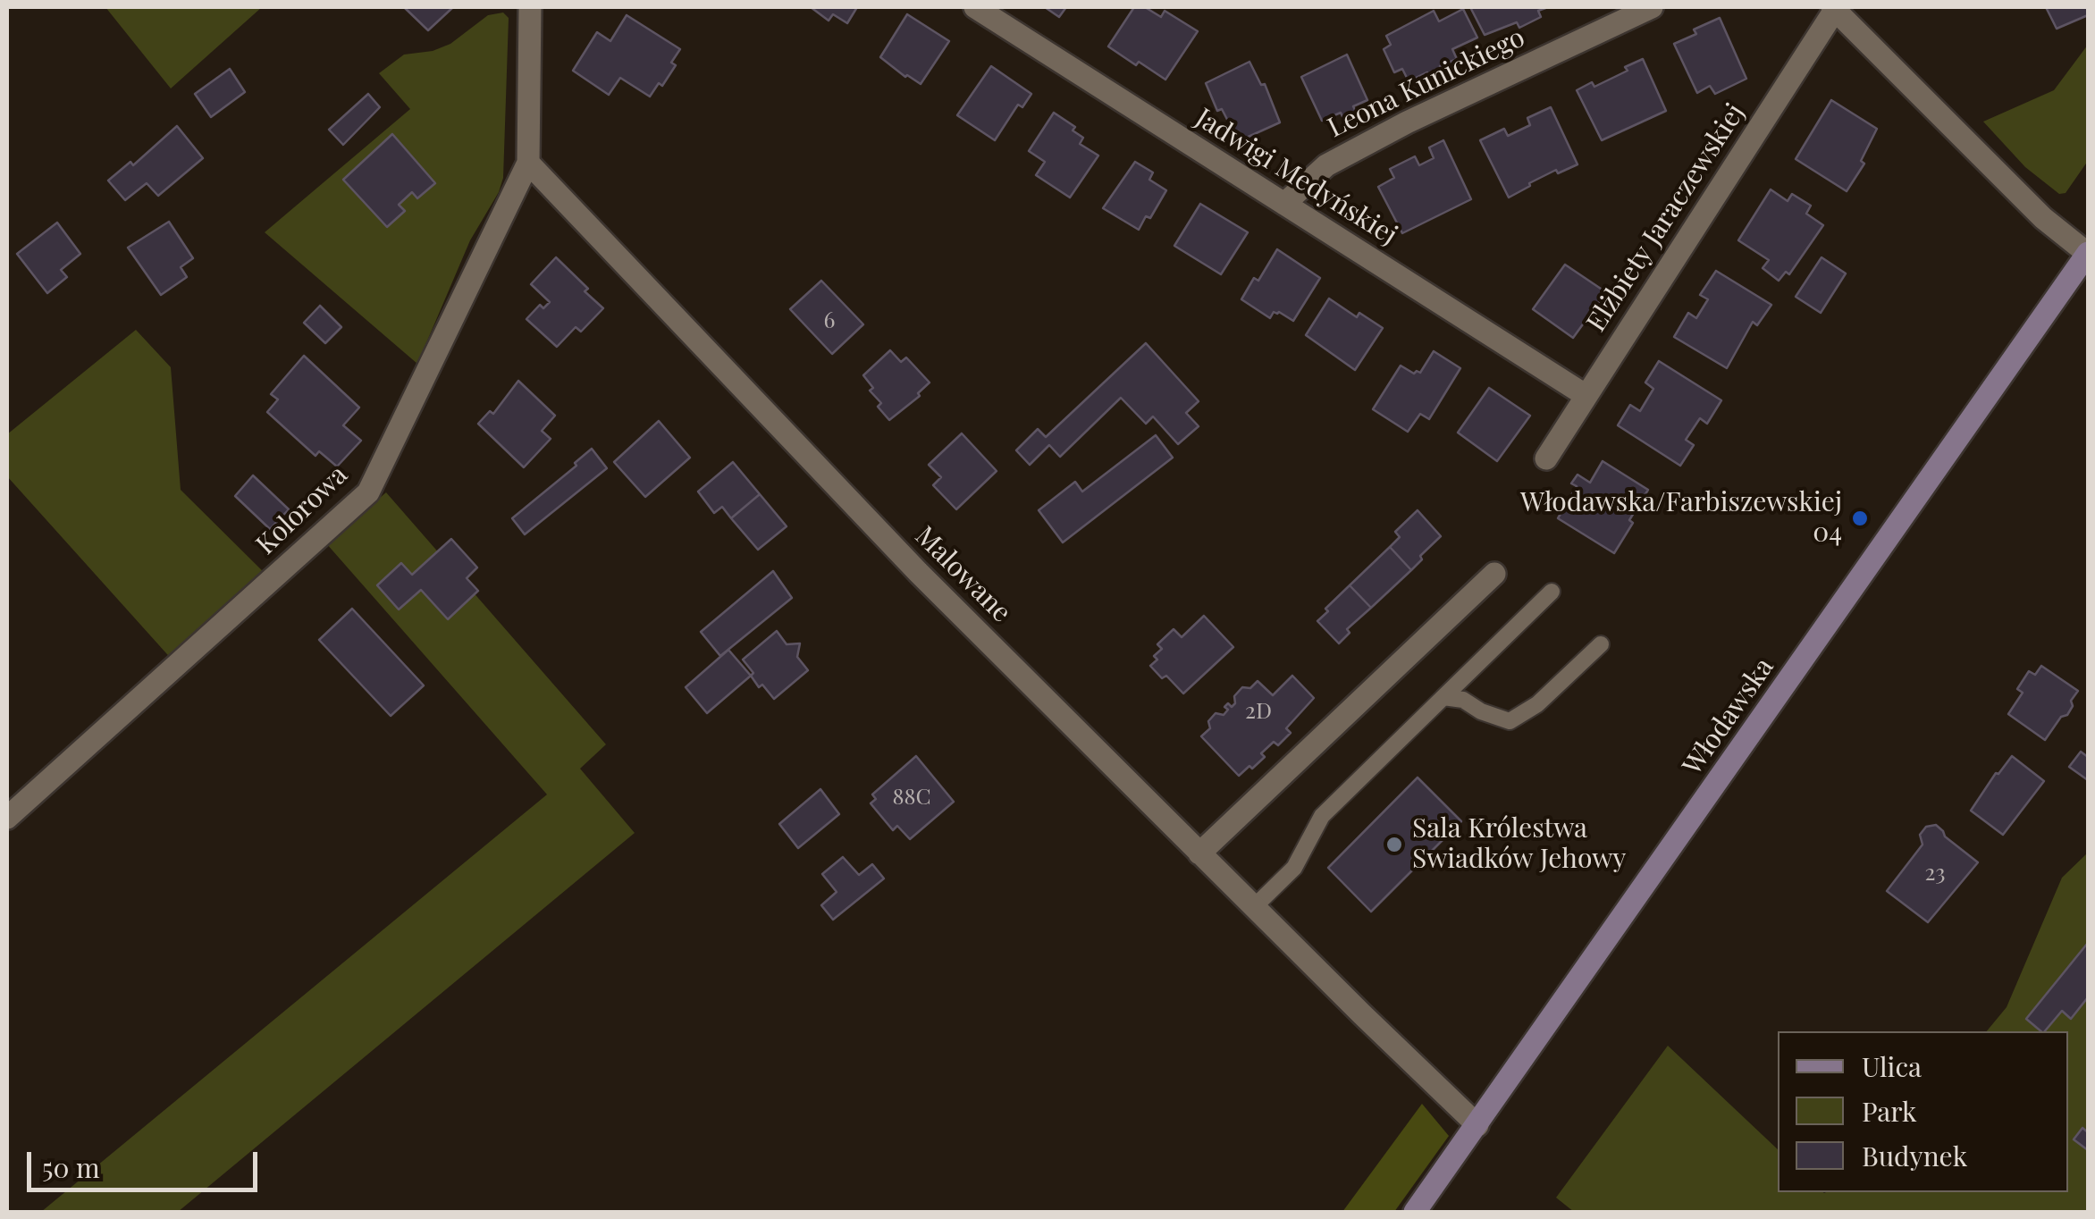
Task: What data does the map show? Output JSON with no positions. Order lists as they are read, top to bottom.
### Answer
{
  "streets": {
    "main road": ["Włodawska"],
    "street": [
      "Leona Kunickiego",
      "Jadwigi Medyńskiej",
      "Elżbiety Jaraczewskiej",
      "Kolorowa",
      "Malowane"
    ]
  },
  "crossings": [
    ["Leona Kunickiego", "Jadwigi Medyńskiej"],
    ["Jadwigi Medyńskiej", "Elżbiety Jaraczewskiej"],
    ["Kolorowa", "Malowane"],
    ["Malowane", "Włodawska"]
  ],
  "places": ["Włodawska/Farbiszewskiej 04", "Sala Królestwa Swiadków Jehowy"],
  "house_numbers": [
    "6",
    "2D",
    "88C",
    "23"
  ],
  "legend": ["Ulica", "Park", "Budynek"],
  "scale_bar": "50 m"
}
